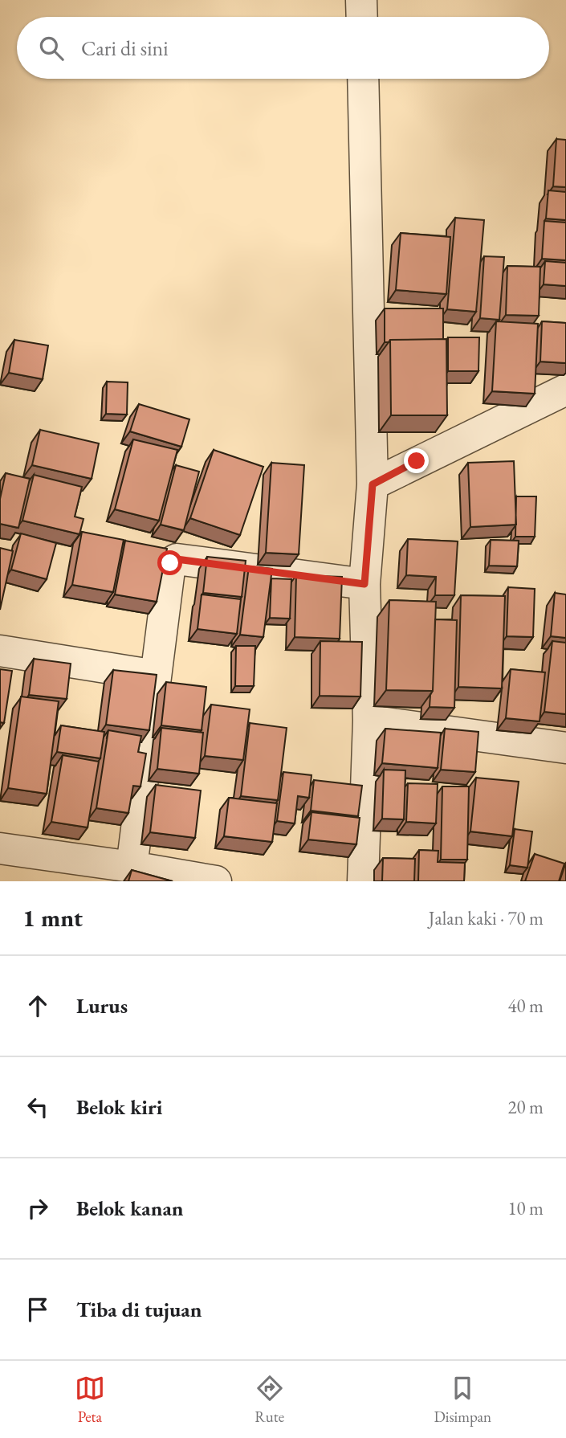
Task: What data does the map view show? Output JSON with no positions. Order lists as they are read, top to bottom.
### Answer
{
  "page": {
    "search": "Cari di sini",
    "heading": ["1 mnt", "Jalan kaki · 70 m"],
    "list": [
      ["Lurus", "40 m"],
      ["Belok kiri", "20 m"],
      ["Belok kanan", "10 m"],
      "Tiba di tujuan"
    ],
    "nav": ["Peta", "Rute", "Disimpan"]
  }
}
